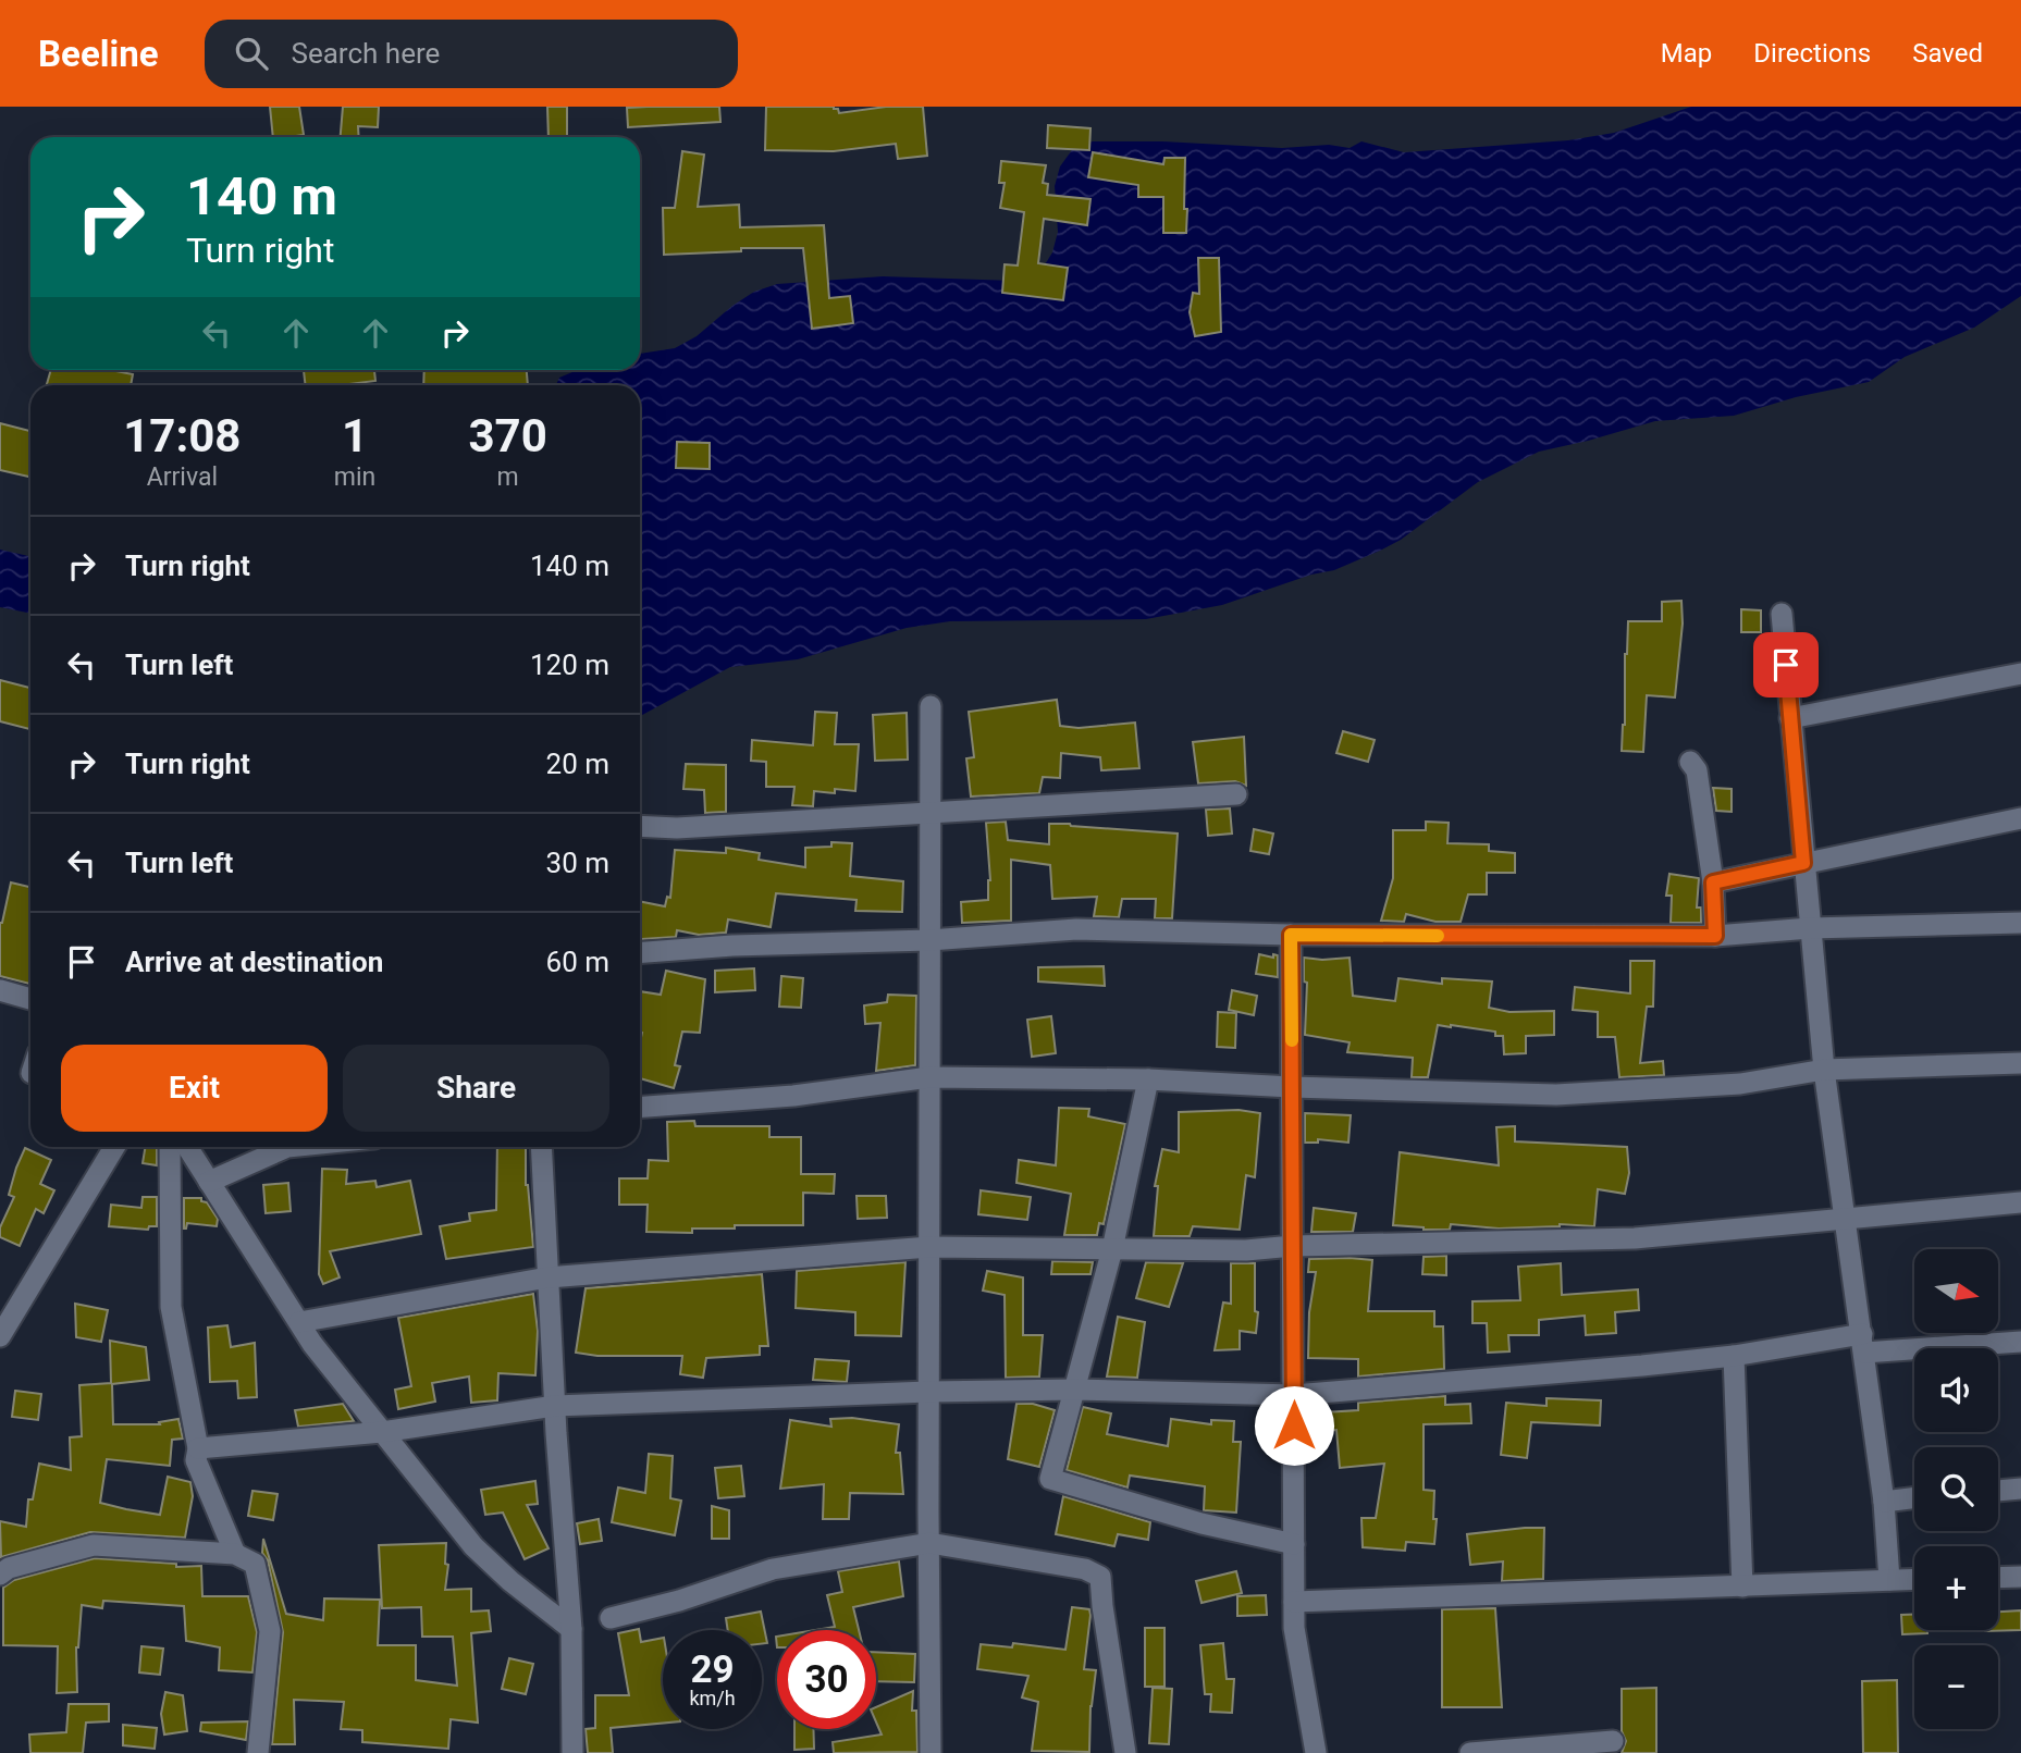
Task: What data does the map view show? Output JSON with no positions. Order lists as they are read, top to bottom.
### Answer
{
  "north": "right",
  "page": {
    "header": "Beeline",
    "search": "Search here",
    "nav": ["Map", "Directions", "Saved"],
    "turn": ["140 m", "Turn right"],
    "eta": [
      "17:08",
      "Arrival",
      "1",
      "min",
      "370",
      "m"
    ],
    "list": [
      {
        "name": "Turn right",
        "value": "140 m"
      },
      {
        "name": "Turn left",
        "value": "120 m"
      },
      {
        "name": "Turn right",
        "value": "20 m"
      },
      {
        "name": "Turn left",
        "value": "30 m"
      },
      {
        "name": "Arrive at destination",
        "value": "60 m"
      }
    ],
    "buttons": ["Exit", "Share"],
    "map_buttons": ["+", "−"],
    "speed": "29 km/h",
    "limit": "30"
  }
}
